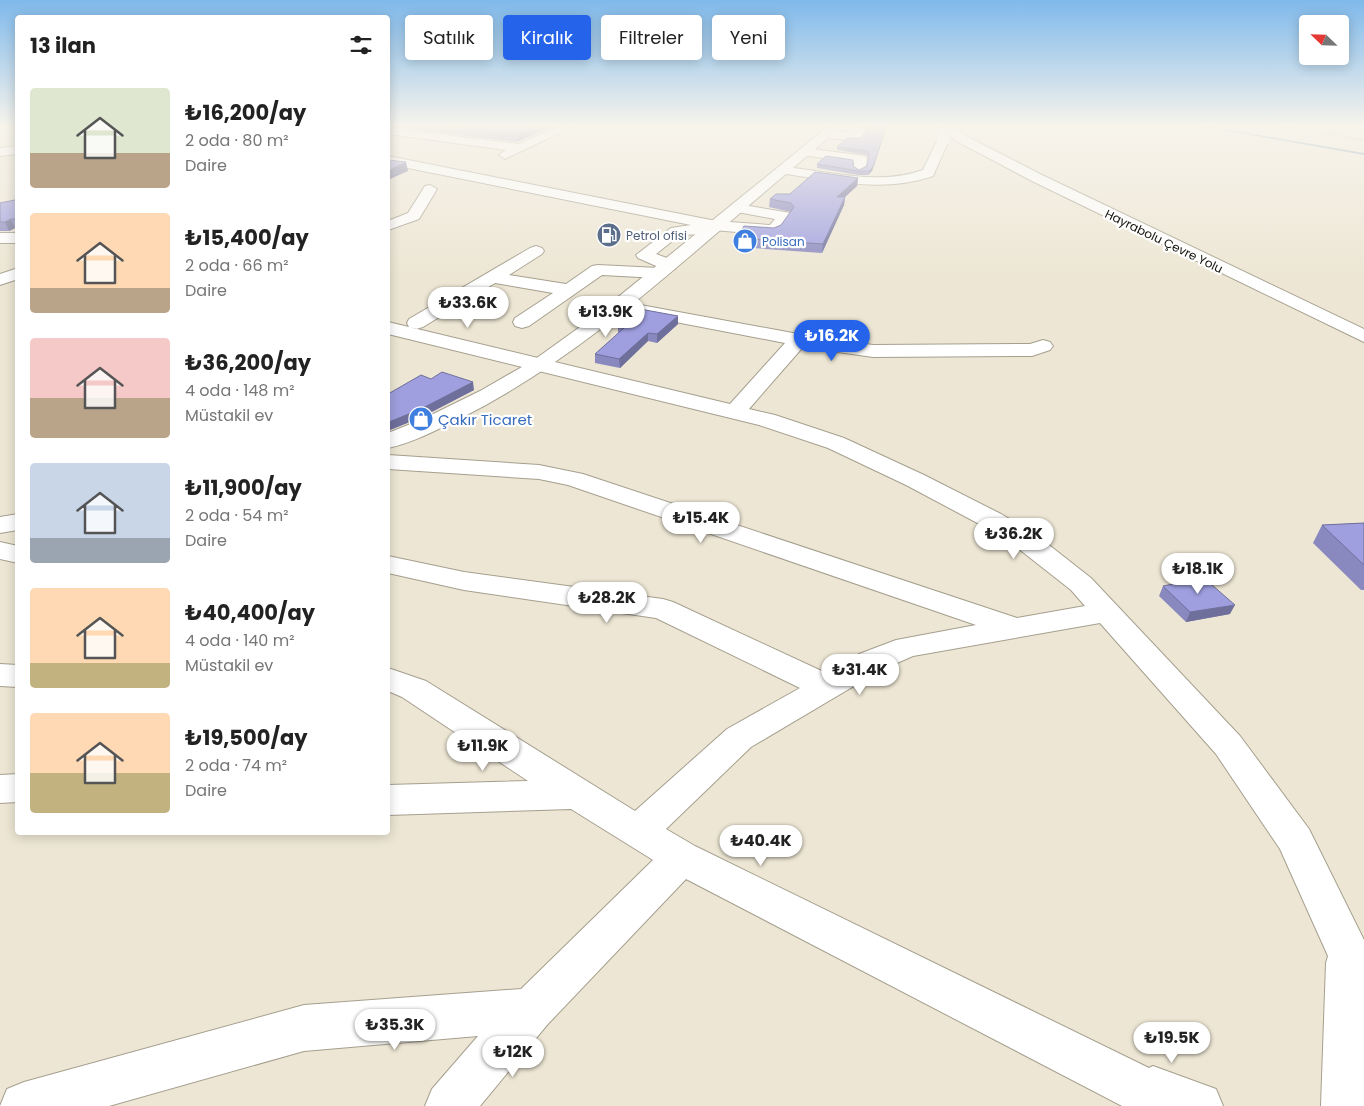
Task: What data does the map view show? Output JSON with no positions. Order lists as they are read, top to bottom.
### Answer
{
  "streets": {
    "street": ["Hayrabolu Çevre Yolu"]
  },
  "places": {
    "fuel station": ["Petrol ofisi"],
    "shop": ["Polisan", "Çakır Ticaret"]
  },
  "north": "top left",
  "page": {
    "chip": [
      "Satılık",
      "Kiralık",
      "Filtreler",
      "Yeni"
    ],
    "heading": "13 ilan",
    "list": [
      {
        "name": "₺16,200/ay",
        "note": "2 oda · 80 m² · Daire"
      },
      {
        "name": "₺15,400/ay",
        "note": "2 oda · 66 m² · Daire"
      },
      {
        "name": "₺36,200/ay",
        "note": "4 oda · 148 m² · Müstakil ev"
      },
      {
        "name": "₺11,900/ay",
        "note": "2 oda · 54 m² · Daire"
      },
      {
        "name": "₺40,400/ay",
        "note": "4 oda · 140 m² · Müstakil ev"
      },
      {
        "name": "₺19,500/ay",
        "note": "2 oda · 74 m² · Daire"
      }
    ],
    "price": [
      "₺33.6K",
      "₺13.9K",
      "₺16.2K",
      "₺15.4K",
      "₺36.2K",
      "₺18.1K",
      "₺28.2K",
      "₺31.4K",
      "₺11.9K",
      "₺40.4K",
      "₺35.3K",
      "₺19.5K",
      "₺12K"
    ]
  }
}
